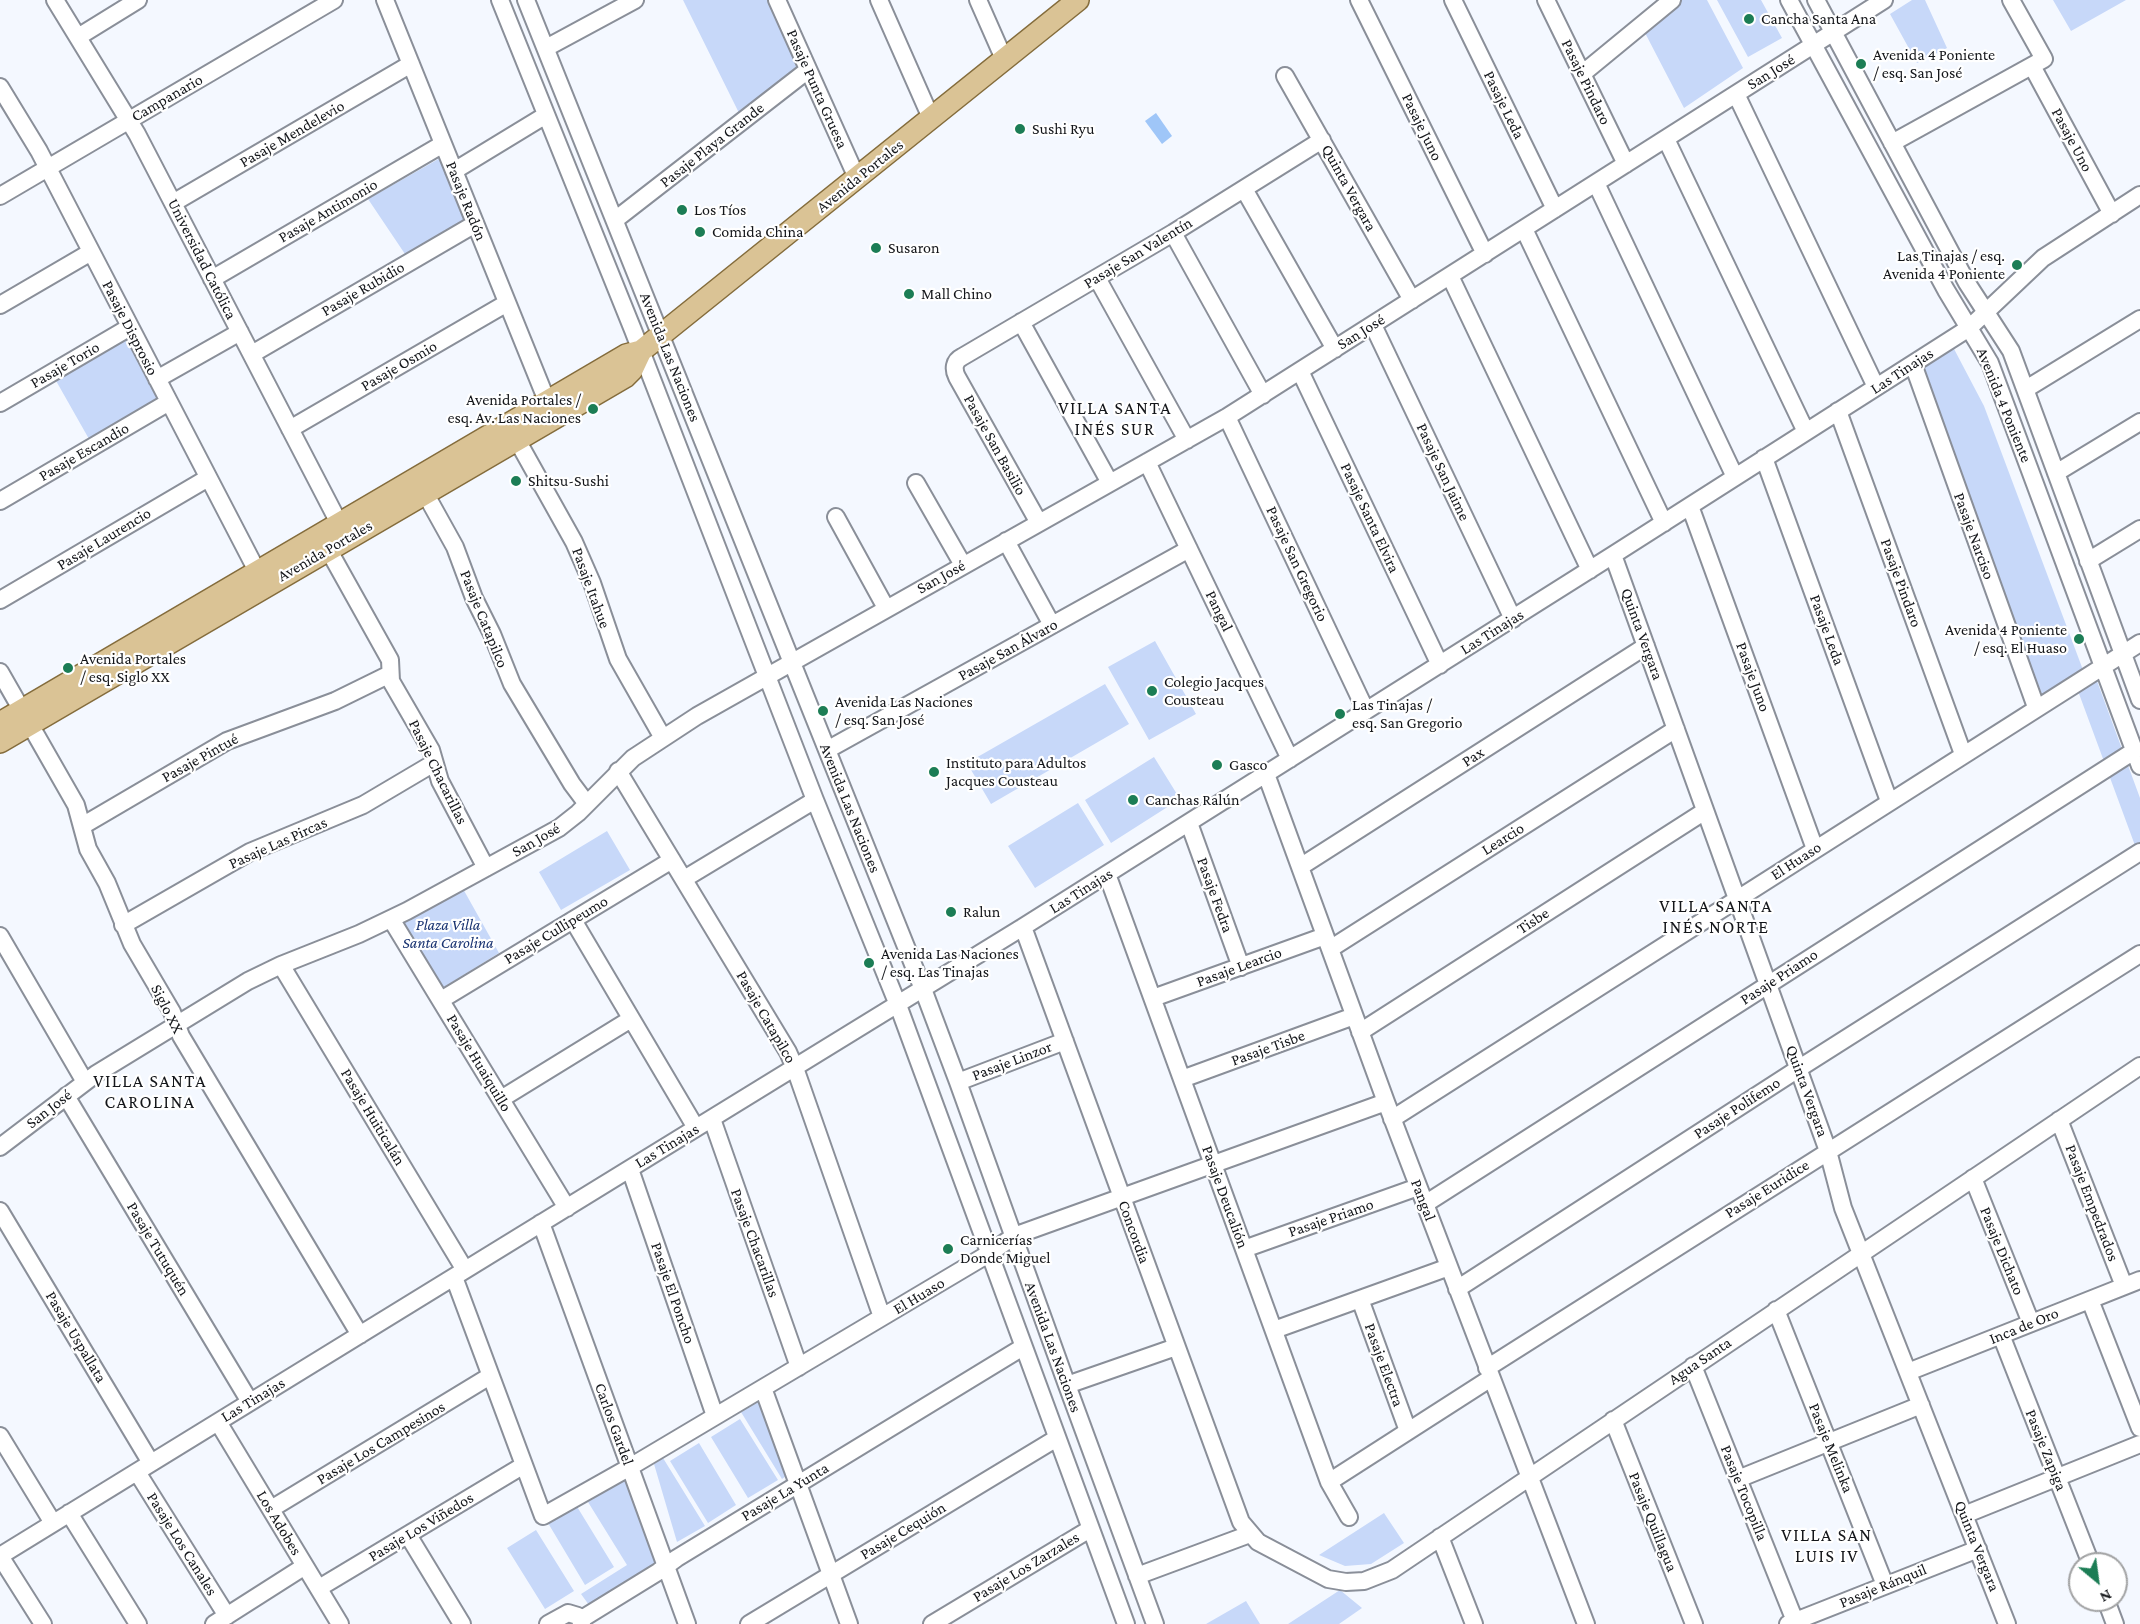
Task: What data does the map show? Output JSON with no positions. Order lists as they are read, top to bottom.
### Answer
{
  "streets": {
    "main road": ["Avenida Portales"],
    "street": [
      "San José",
      "Pasaje Pindaro",
      "Pasaje Punta Gruesa",
      "Campanario",
      "Pasaje Leda",
      "Pasaje Juno",
      "Pasaje Mendelevio",
      "Pasaje Uno",
      "Pasaje Playa Grande",
      "Quinta Vergara",
      "Pasaje Radón",
      "Pasaje Antimonio",
      "Pasaje San Valentín",
      "Universidad Católica",
      "Pasaje Rubidio",
      "Pasaje Disprosio",
      "Avenida Las Naciones",
      "Pasaje Torio",
      "Pasaje Osmio",
      "Las Tinajas",
      "Avenida 4 Poniente",
      "Pasaje San Basilio",
      "Pasaje Escandio",
      "Pasaje San Jaime",
      "Pasaje Santa Elvira",
      "Pasaje Narciso",
      "Pasaje Laurencio",
      "Pasaje San Gregorio",
      "Pasaje Itahue",
      "Pangal",
      "Pasaje Catapilco",
      "Pasaje San Álvaro",
      "Pax",
      "Pasaje Pintué",
      "Pasaje Chacarillas",
      "Learcio",
      "Pasaje Las Pircas",
      "El Huaso",
      "Pasaje Fedra",
      "Tisbe",
      "Pasaje Cullipeumo",
      "Pasaje Learcio",
      "Pasaje Priamo",
      "Siglo XX",
      "Pasaje Tisbe",
      "Pasaje Linzor",
      "Pasaje Huaiquillo",
      "Pasaje Polifemo",
      "Pasaje Huiticalán",
      "Pasaje Euridice",
      "Pasaje Deucalión",
      "Pasaje Empedrados",
      "Concordia",
      "Pasaje Tutuquén",
      "Pasaje Dichato",
      "Pasaje El Poncho",
      "Inca de Oro",
      "Pasaje Uspallata",
      "Agua Santa",
      "Pasaje Electra",
      "Carlos Gardel",
      "Pasaje Los Campesinos",
      "Pasaje Melinka",
      "Pasaje Zapiga",
      "Pasaje La Yunta",
      "Pasaje Tocopilla",
      "Pasaje Quillagua",
      "Los Adobes",
      "Pasaje Los Viñedos",
      "Pasaje Cequión",
      "Pasaje Los Canales",
      "Pasaje Los Zarzales",
      "Pasaje Ránquil"
    ]
  },
  "crossings": [
    ["San José", "Pasaje Pindaro"],
    ["San José", "Pasaje Leda"],
    ["San José", "Pasaje Juno"],
    ["San José", "Quinta Vergara"],
    ["San José", "Avenida Las Naciones"],
    ["San José", "Avenida 4 Poniente"],
    ["San José", "Pasaje San Basilio"],
    ["San José", "Pasaje San Jaime"],
    ["San José", "Pasaje Santa Elvira"],
    ["San José", "Pasaje San Gregorio"],
    ["San José", "Pasaje Itahue"],
    ["San José", "Pangal"],
    ["San José", "Pasaje Catapilco"],
    ["San José", "Pasaje Chacarillas"],
    ["San José", "Siglo XX"],
    ["San José", "Pasaje Huaiquillo"],
    ["San José", "Pasaje Huiticalán"],
    ["San José", "Pasaje Tutuquén"],
    ["Pasaje Pindaro", "Las Tinajas"],
    ["Pasaje Pindaro", "El Huaso"],
    ["Pasaje Punta Gruesa", "Pasaje Playa Grande"],
    ["Pasaje Punta Gruesa", "Avenida Portales"],
    ["Campanario", "Universidad Católica"],
    ["Campanario", "Pasaje Disprosio"],
    ["Pasaje Leda", "Las Tinajas"],
    ["Pasaje Leda", "El Huaso"],
    ["Pasaje Juno", "Las Tinajas"],
    ["Pasaje Juno", "El Huaso"],
    ["Pasaje Mendelevio", "Pasaje Radón"],
    ["Pasaje Mendelevio", "Universidad Católica"],
    ["Pasaje Uno", "Las Tinajas"],
    ["Pasaje Playa Grande", "Avenida Las Naciones"],
    ["Avenida Portales", "Pasaje Radón"],
    ["Avenida Portales", "Universidad Católica"],
    ["Avenida Portales", "Pasaje Disprosio"],
    ["Avenida Portales", "Avenida Las Naciones"],
    ["Avenida Portales", "Pasaje Itahue"],
    ["Avenida Portales", "Pasaje Catapilco"],
    ["Avenida Portales", "Pasaje Chacarillas"],
    ["Avenida Portales", "Siglo XX"],
    ["Quinta Vergara", "Pasaje San Valentín"],
    ["Quinta Vergara", "Las Tinajas"],
    ["Quinta Vergara", "Pax"],
    ["Quinta Vergara", "Learcio"],
    ["Quinta Vergara", "El Huaso"],
    ["Quinta Vergara", "Tisbe"],
    ["Quinta Vergara", "Pasaje Priamo"],
    ["Quinta Vergara", "Pasaje Polifemo"],
    ["Quinta Vergara", "Pasaje Euridice"],
    ["Quinta Vergara", "Inca de Oro"],
    ["Quinta Vergara", "Agua Santa"],
    ["Quinta Vergara", "Pasaje Ránquil"],
    ["Pasaje Radón", "Pasaje Antimonio"],
    ["Pasaje Radón", "Pasaje Rubidio"],
    ["Pasaje Radón", "Pasaje Osmio"],
    ["Pasaje Antimonio", "Universidad Católica"],
    ["Pasaje San Valentín", "Pasaje San Basilio"],
    ["Universidad Católica", "Pasaje Rubidio"],
    ["Universidad Católica", "Pasaje Osmio"],
    ["Pasaje Disprosio", "Pasaje Torio"],
    ["Pasaje Disprosio", "Pasaje Escandio"],
    ["Pasaje Disprosio", "Pasaje Laurencio"],
    ["Avenida Las Naciones", "Las Tinajas"],
    ["Avenida Las Naciones", "Pasaje San Álvaro"],
    ["Avenida Las Naciones", "El Huaso"],
    ["Avenida Las Naciones", "Pasaje Linzor"],
    ["Avenida Las Naciones", "Pasaje La Yunta"],
    ["Avenida Las Naciones", "Pasaje Cequión"],
    ["Avenida Las Naciones", "Pasaje Los Zarzales"],
    ["Las Tinajas", "Avenida 4 Poniente"],
    ["Las Tinajas", "Pasaje San Jaime"],
    ["Las Tinajas", "Pasaje Santa Elvira"],
    ["Las Tinajas", "Pasaje Narciso"],
    ["Las Tinajas", "Pasaje San Gregorio"],
    ["Las Tinajas", "Pangal"],
    ["Las Tinajas", "Pasaje Catapilco"],
    ["Las Tinajas", "Pasaje Chacarillas"],
    ["Las Tinajas", "Pasaje Fedra"],
    ["Las Tinajas", "Siglo XX"],
    ["Las Tinajas", "Pasaje Huaiquillo"],
    ["Las Tinajas", "Pasaje Huiticalán"],
    ["Las Tinajas", "Pasaje Deucalión"],
    ["Las Tinajas", "Concordia"],
    ["Las Tinajas", "Pasaje Tutuquén"],
    ["Las Tinajas", "Pasaje El Poncho"],
    ["Las Tinajas", "Pasaje Uspallata"],
    ["Las Tinajas", "Carlos Gardel"],
    ["Las Tinajas", "Los Adobes"],
    ["Las Tinajas", "Pasaje Los Canales"],
    ["Avenida 4 Poniente", "El Huaso"],
    ["Avenida 4 Poniente", "Pasaje Priamo"],
    ["Pasaje Narciso", "El Huaso"],
    ["Pangal", "Pasaje San Álvaro"],
    ["Pangal", "Pax"],
    ["Pangal", "Learcio"],
    ["Pangal", "El Huaso"],
    ["Pangal", "Tisbe"],
    ["Pangal", "Pasaje Learcio"],
    ["Pangal", "Pasaje Priamo"],
    ["Pangal", "Pasaje Tisbe"],
    ["Pangal", "Pasaje Polifemo"],
    ["Pangal", "Pasaje Euridice"],
    ["Pangal", "Agua Santa"],
    ["Pasaje Catapilco", "El Huaso"],
    ["Pasaje Catapilco", "Pasaje Cullipeumo"],
    ["Pasaje Pintué", "Pasaje Chacarillas"],
    ["Pasaje Pintué", "Siglo XX"],
    ["Pasaje Chacarillas", "Pasaje Las Pircas"],
    ["Pasaje Chacarillas", "El Huaso"],
    ["Learcio", "Pasaje Learcio"],
    ["Pasaje Las Pircas", "Siglo XX"],
    ["El Huaso", "Pasaje Huiticalán"],
    ["El Huaso", "Pasaje Deucalión"],
    ["El Huaso", "Concordia"],
    ["El Huaso", "Pasaje El Poncho"],
    ["El Huaso", "Carlos Gardel"],
    ["Pasaje Fedra", "Pasaje Learcio"],
    ["Tisbe", "Pasaje Tisbe"],
    ["Pasaje Cullipeumo", "Pasaje Huaiquillo"],
    ["Pasaje Learcio", "Pasaje Deucalión"],
    ["Pasaje Priamo", "Pasaje Deucalión"],
    ["Pasaje Tisbe", "Pasaje Deucalión"],
    ["Pasaje Linzor", "Concordia"],
    ["Pasaje Huiticalán", "Pasaje Los Campesinos"],
    ["Pasaje Huiticalán", "Pasaje Los Viñedos"],
    ["Pasaje Euridice", "Pasaje Deucalión"],
    ["Pasaje Euridice", "Pasaje Electra"],
    ["Pasaje Empedrados", "Inca de Oro"],
    ["Pasaje Empedrados", "Agua Santa"],
    ["Concordia", "Agua Santa"],
    ["Pasaje Dichato", "Inca de Oro"],
    ["Pasaje Dichato", "Agua Santa"],
    ["Inca de Oro", "Pasaje Zapiga"],
    ["Pasaje Uspallata", "Pasaje Los Canales"],
    ["Agua Santa", "Pasaje Melinka"],
    ["Agua Santa", "Pasaje Tocopilla"],
    ["Agua Santa", "Pasaje Quillagua"],
    ["Carlos Gardel", "Pasaje La Yunta"],
    ["Pasaje Los Campesinos", "Los Adobes"],
    ["Pasaje Melinka", "Pasaje Ránquil"],
    ["Pasaje Tocopilla", "Pasaje Ránquil"],
    ["Los Adobes", "Pasaje Los Viñedos"]
  ],
  "districts": [
    "VILLA SANTA INÉS SUR",
    "VILLA SANTA INÉS NORTE",
    "VILLA SANTA CAROLINA",
    "VILLA SAN LUIS IV"
  ],
  "parks": ["Plaza Villa Santa Carolina"],
  "places": [
    "Cancha Santa Ana",
    "Avenida 4 Poniente / esq. San José",
    "Sushi Ryu",
    "Los Tíos",
    "Comida China",
    "Susaron",
    "Las Tinajas / esq. Avenida 4 Poniente",
    "Mall Chino",
    "Avenida Portales / esq. Av. Las Naciones",
    "Shitsu-Sushi",
    "Avenida 4 Poniente / esq. El Huaso",
    "Avenida Portales / esq. Siglo XX",
    "Colegio Jacques Cousteau",
    "Avenida Las Naciones / esq. San José",
    "Las Tinajas / esq. San Gregorio",
    "Gasco",
    "Instituto para Adultos Jacques Cousteau",
    "Canchas Ralún",
    "Ralun",
    "Avenida Las Naciones / esq. Las Tinajas",
    "Carnicerías Donde Miguel"
  ],
  "north": "bottom right"
}
